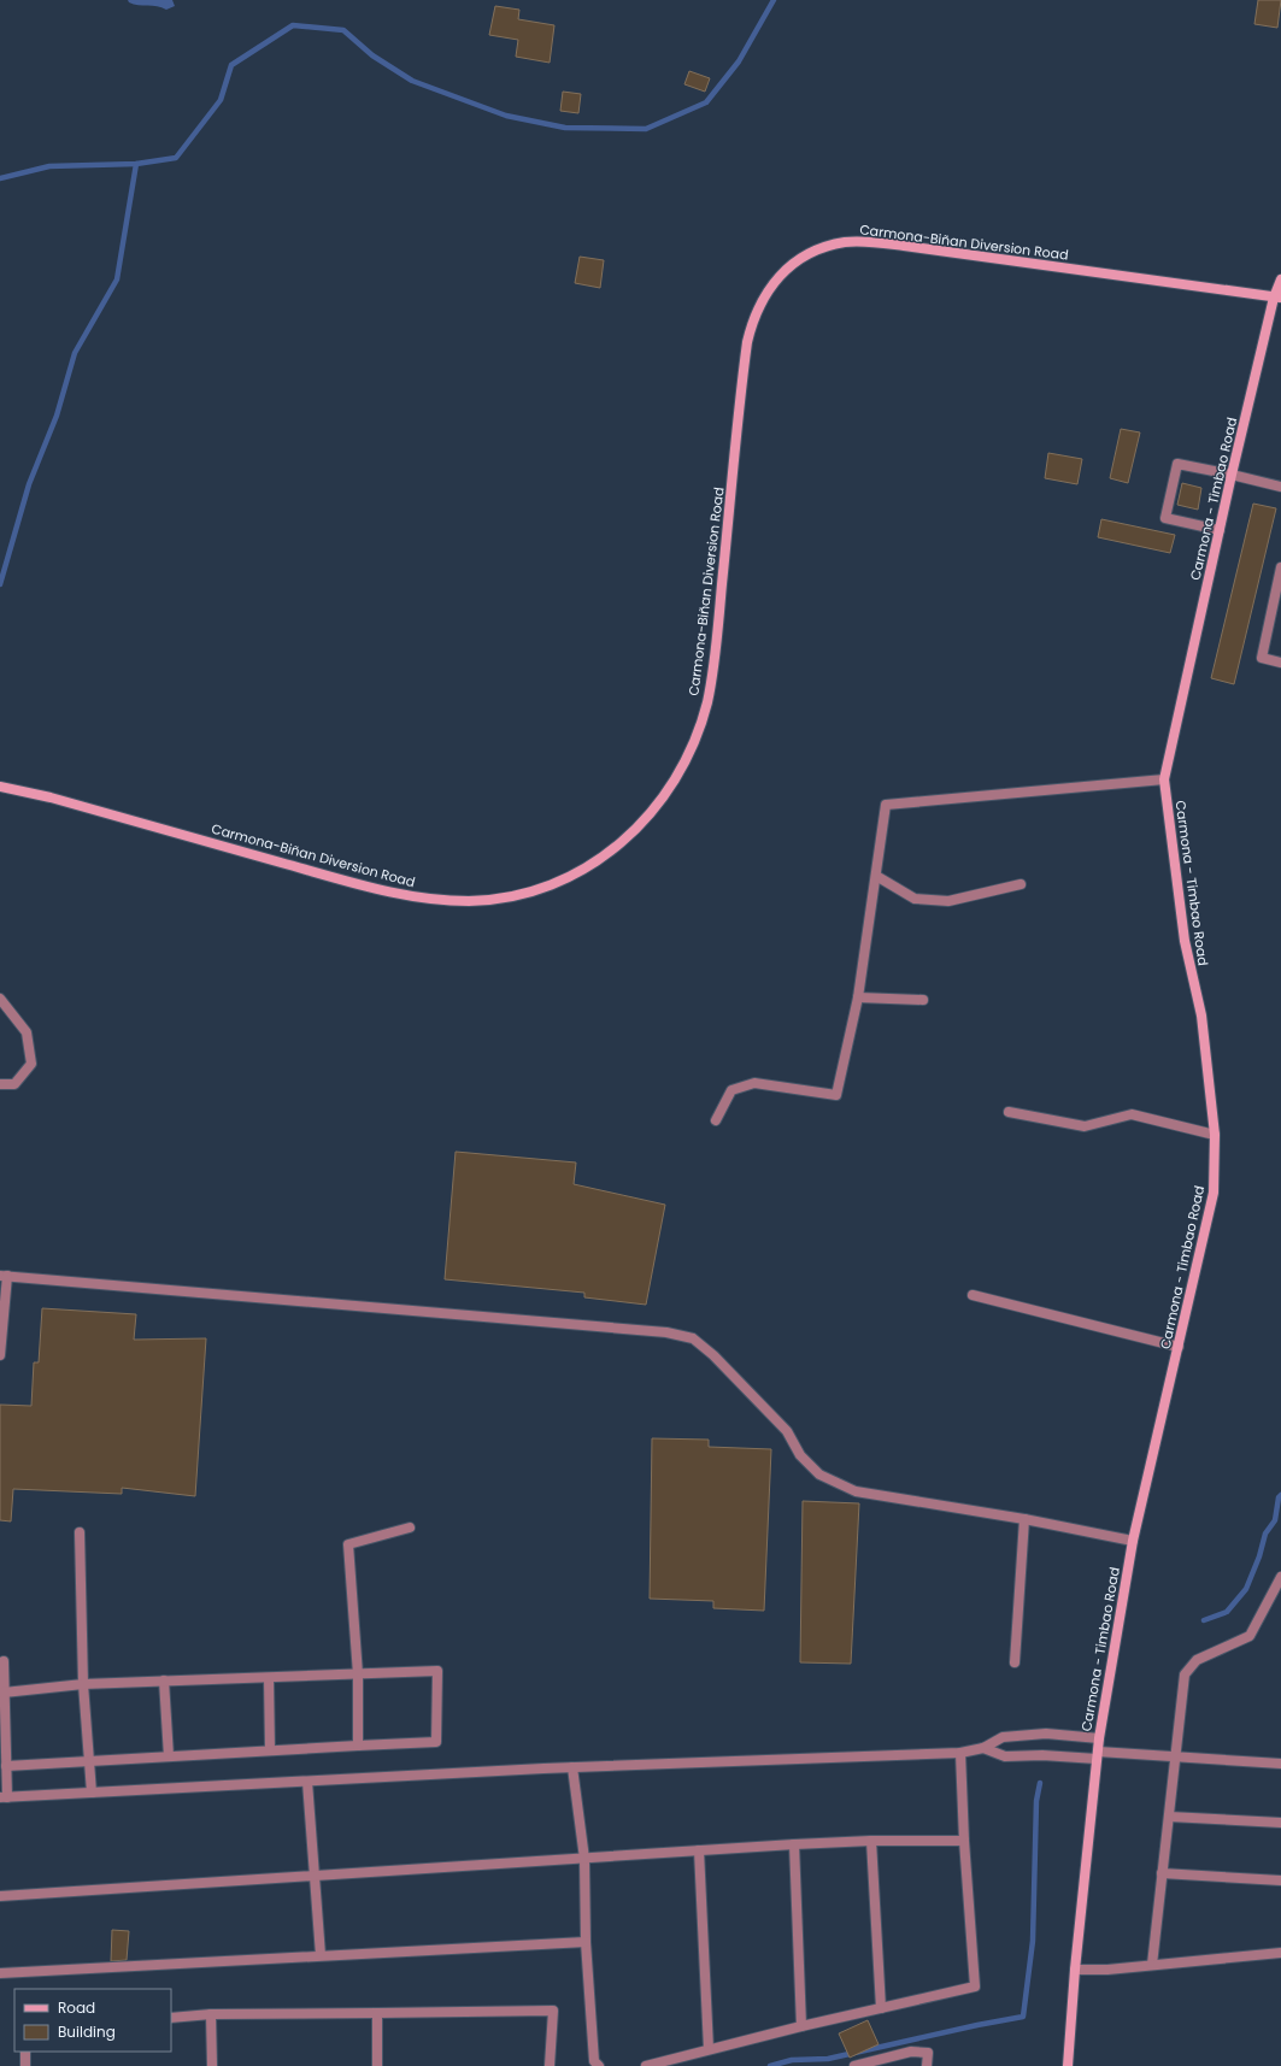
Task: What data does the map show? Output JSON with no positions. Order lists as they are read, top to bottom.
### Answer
{
  "streets": {
    "main road": ["Carmona-Biñan Diversion Road", "Carmona - Timbao Road"]
  },
  "crossings": [
    ["Carmona-Biñan Diversion Road", "Carmona - Timbao Road"]
  ],
  "legend": ["Road", "Building"]
}
